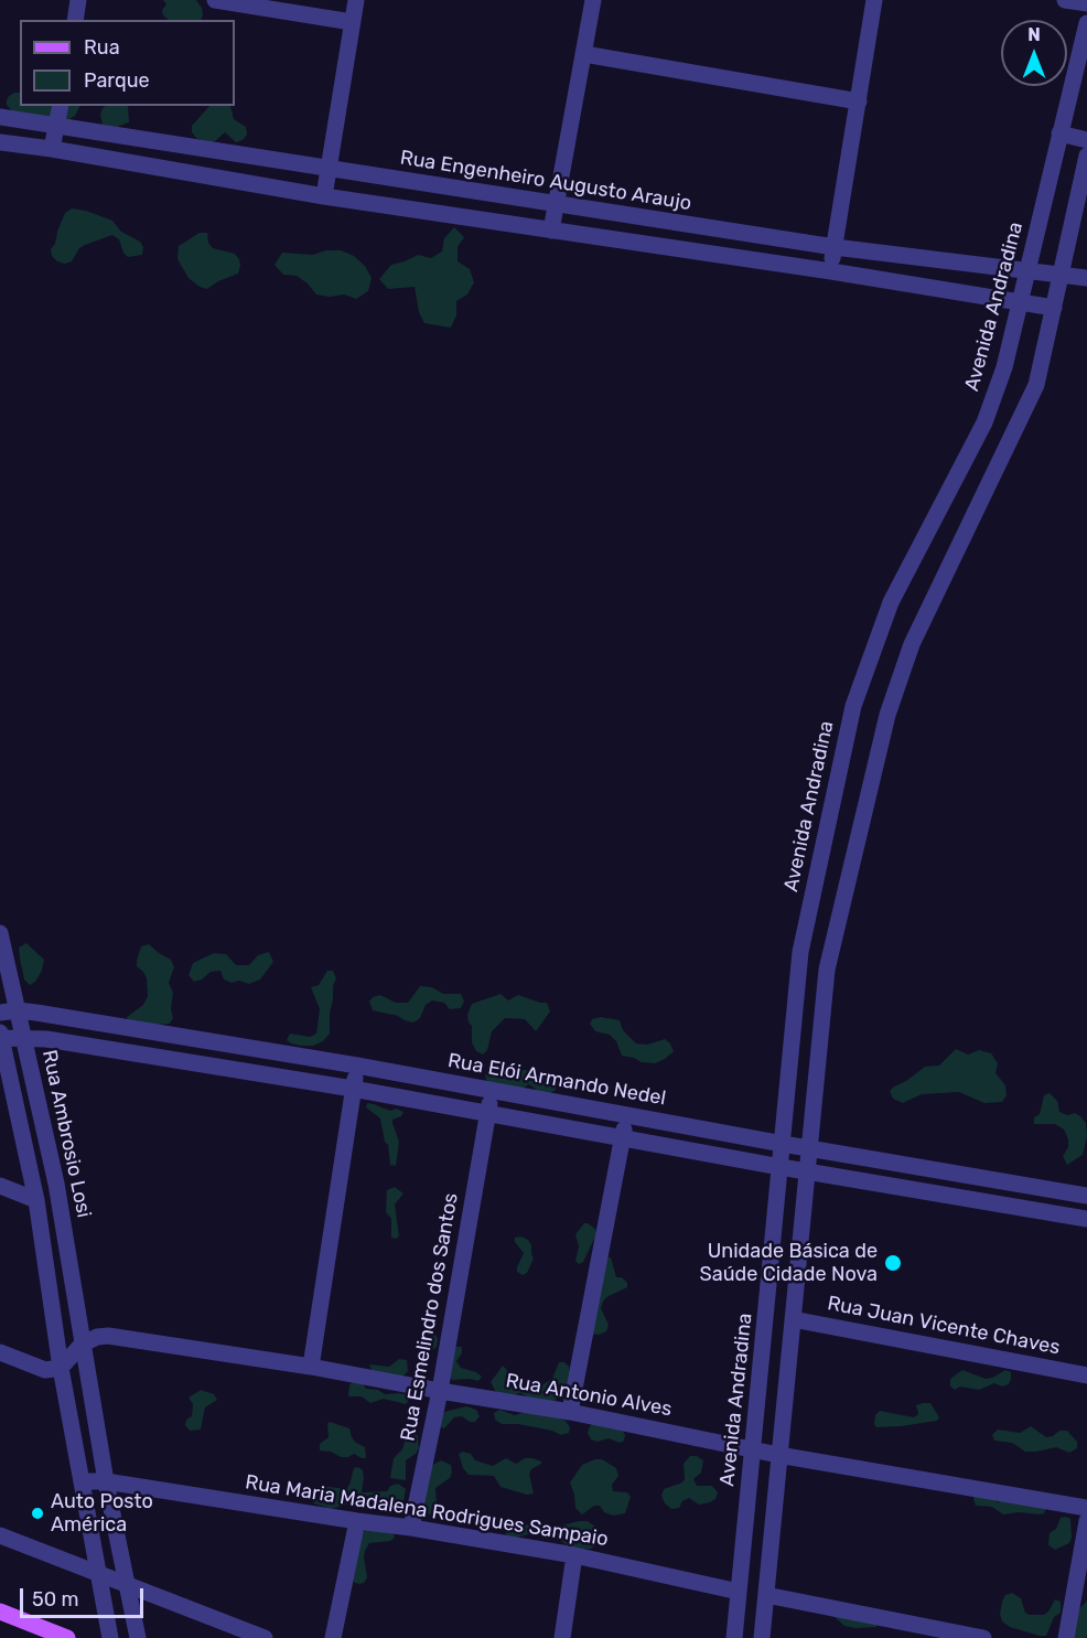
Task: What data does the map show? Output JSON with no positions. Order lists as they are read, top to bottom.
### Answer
{
  "streets": {
    "street": [
      "Rua Engenheiro Augusto Araujo",
      "Avenida Andradina",
      "Rua Elói Armando Nedel",
      "Rua Ambrosio Losi",
      "Rua Esmelindro dos Santos",
      "Rua Juan Vicente Chaves",
      "Rua Antonio Alves",
      "Rua Maria Madalena Rodrigues Sampaio"
    ]
  },
  "crossings": [
    ["Rua Engenheiro Augusto Araujo", "Avenida Andradina"],
    ["Avenida Andradina", "Rua Elói Armando Nedel"],
    ["Avenida Andradina", "Rua Antonio Alves"],
    ["Avenida Andradina", "Rua Maria Madalena Rodrigues Sampaio"],
    ["Rua Elói Armando Nedel", "Rua Ambrosio Losi"],
    ["Rua Elói Armando Nedel", "Rua Esmelindro dos Santos"],
    ["Rua Ambrosio Losi", "Rua Antonio Alves"],
    ["Rua Ambrosio Losi", "Rua Maria Madalena Rodrigues Sampaio"],
    ["Rua Esmelindro dos Santos", "Rua Antonio Alves"],
    ["Rua Esmelindro dos Santos", "Rua Maria Madalena Rodrigues Sampaio"]
  ],
  "places": ["Unidade Básica de Saúde Cidade Nova", "Auto Posto América"],
  "legend": ["Rua", "Parque"],
  "scale_bar": "50 m",
  "north": "top"
}
